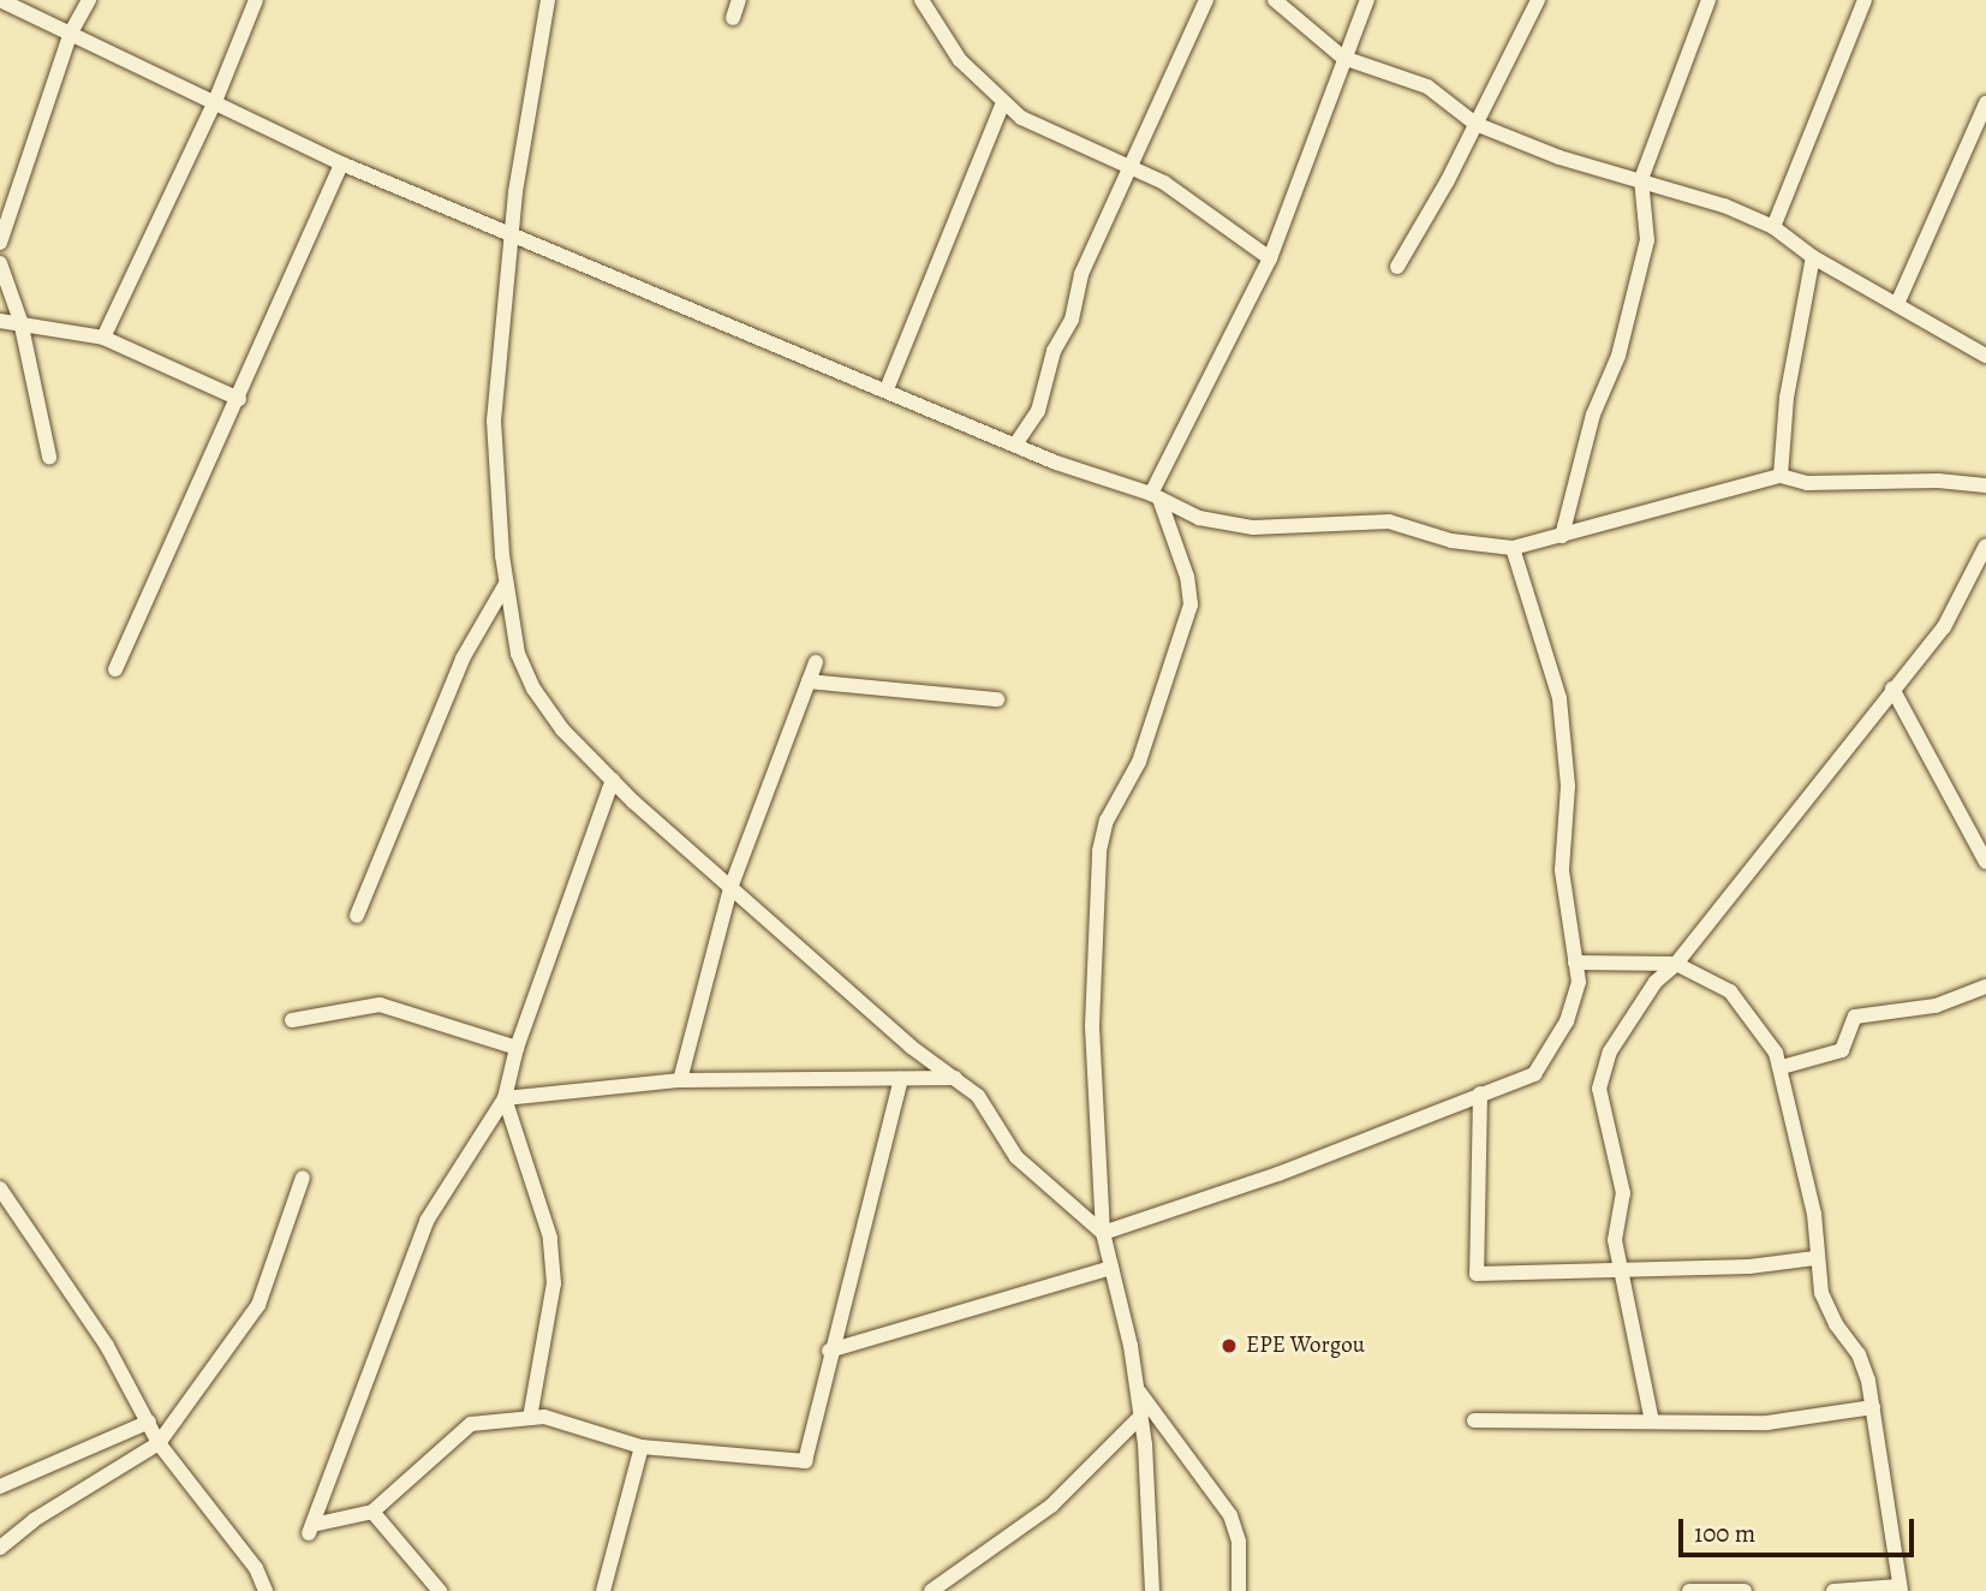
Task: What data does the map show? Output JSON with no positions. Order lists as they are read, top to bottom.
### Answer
{
  "places": ["EPE Worgou"],
  "scale_bar": "100 m"
}
